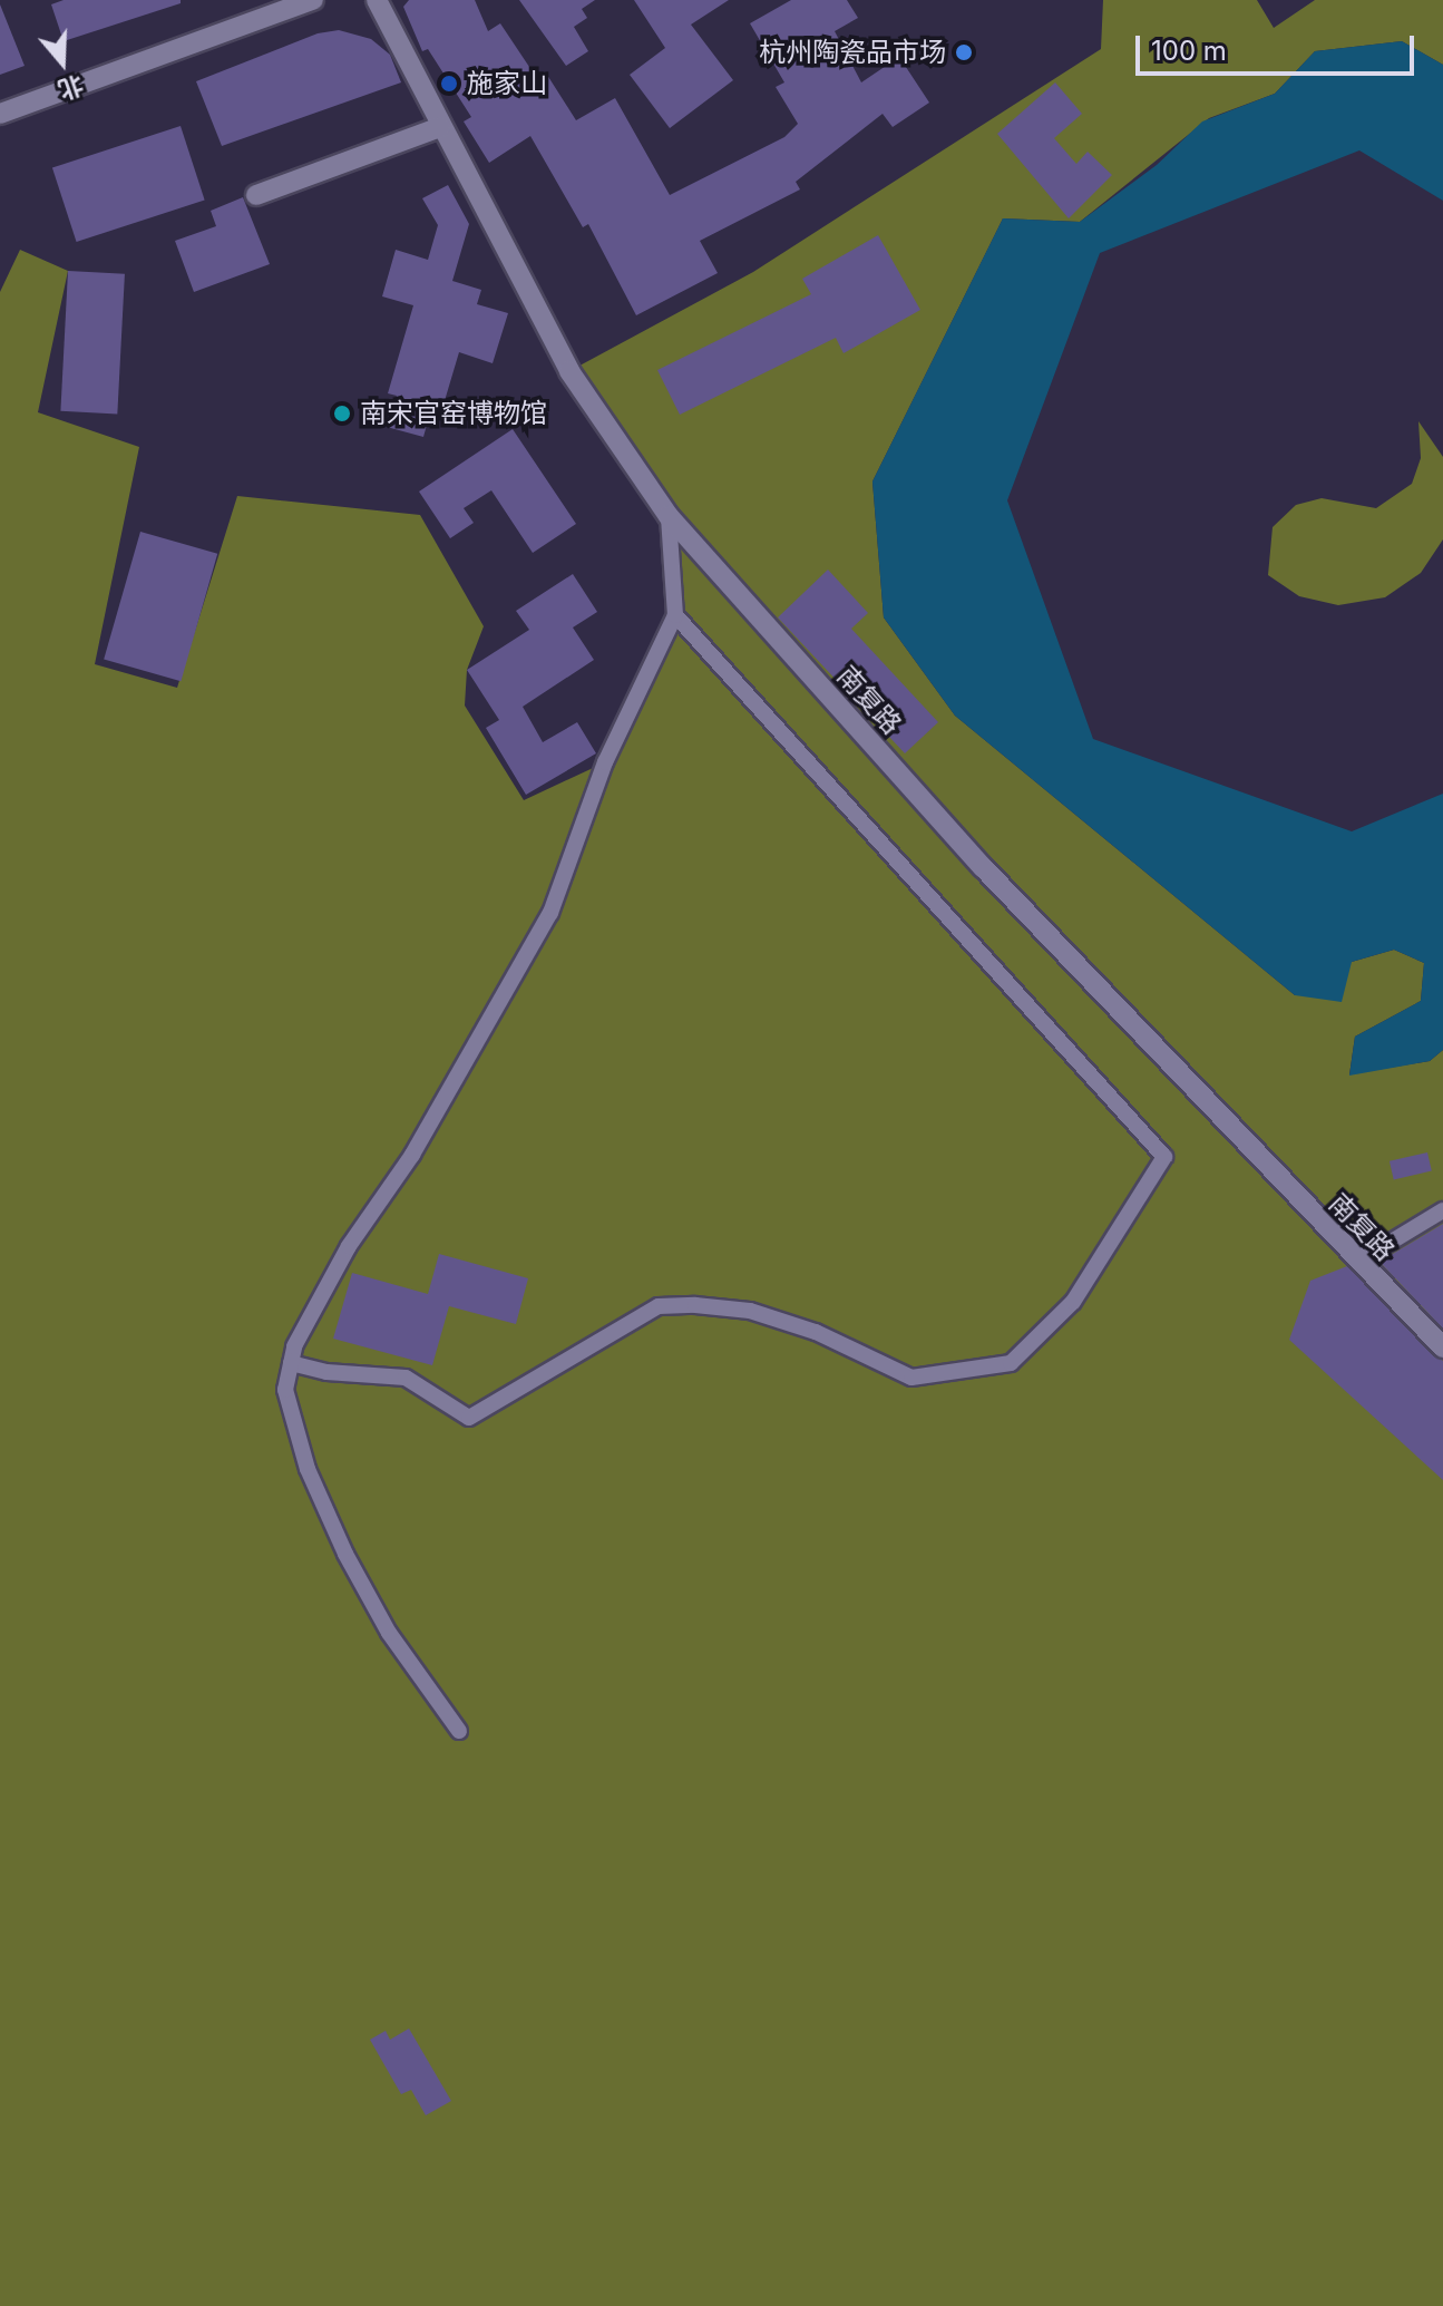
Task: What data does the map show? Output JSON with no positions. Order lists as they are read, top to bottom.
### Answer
{
  "streets": {
    "street": ["南复路"]
  },
  "places": ["杭州陶瓷品市场", "施家山", "南宋官窑博物馆"],
  "scale_bar": "100 m",
  "north": "bottom"
}
